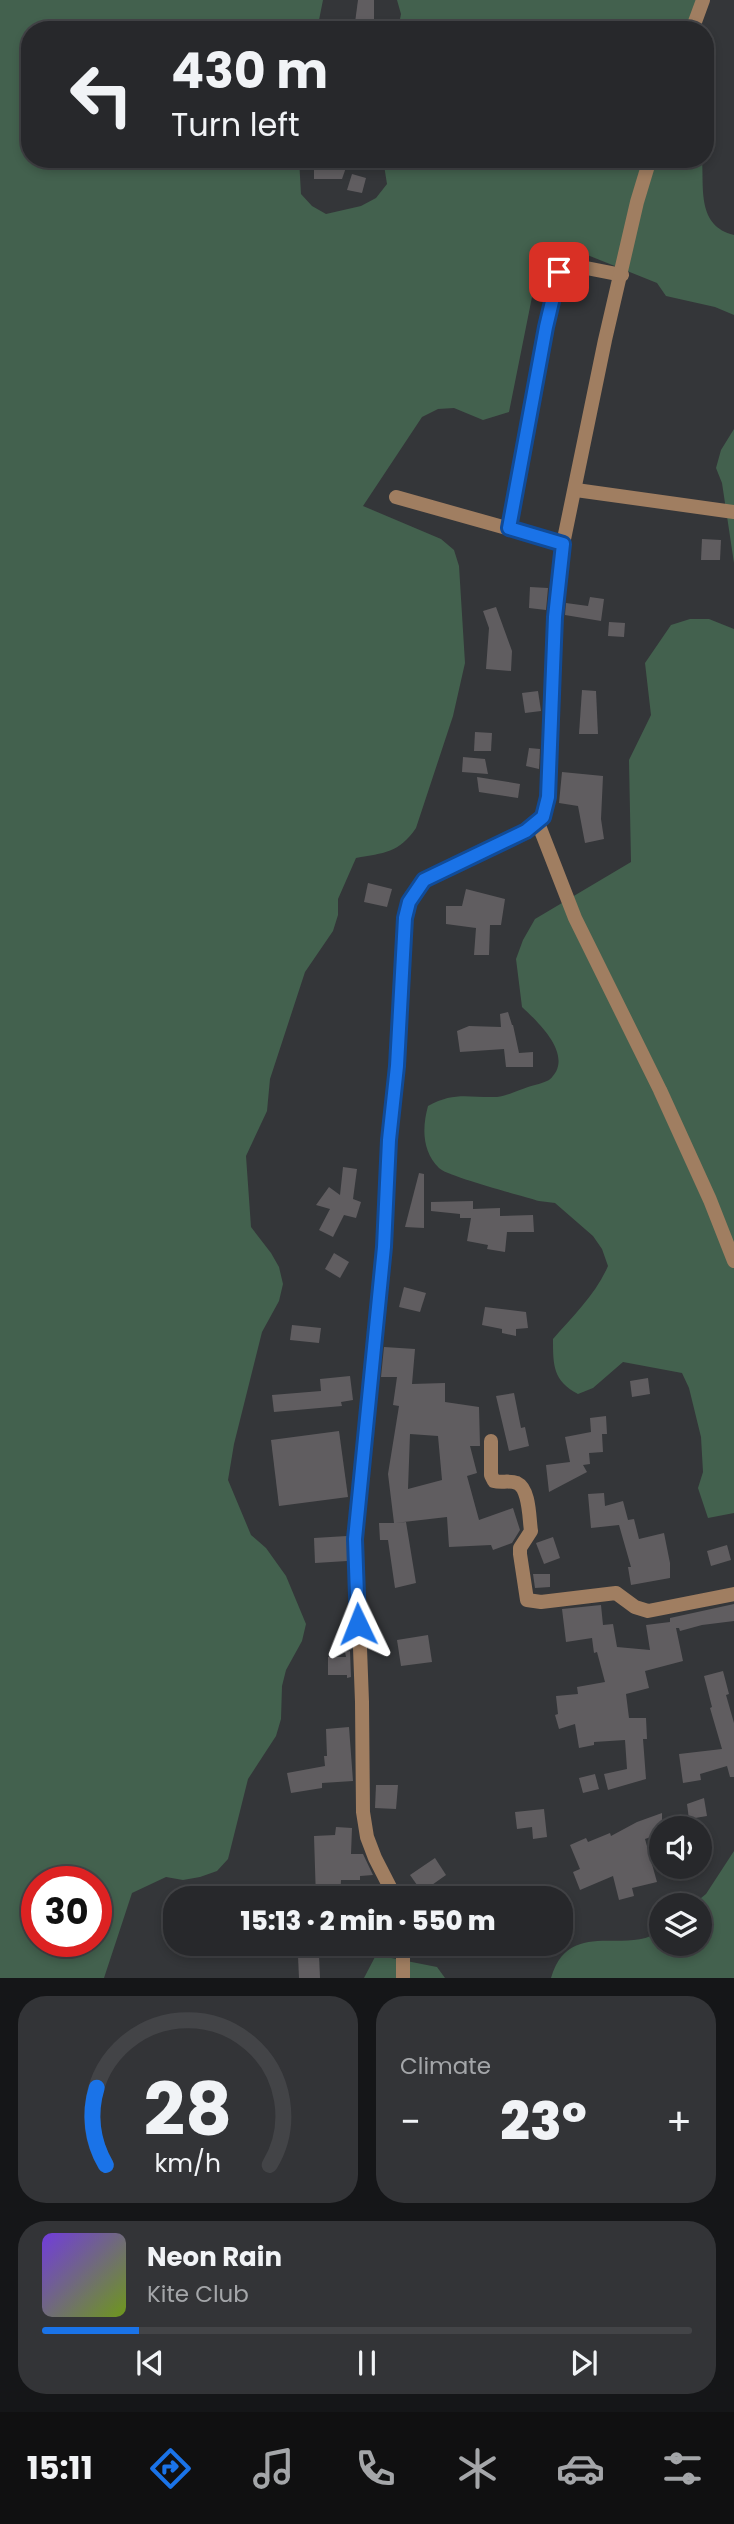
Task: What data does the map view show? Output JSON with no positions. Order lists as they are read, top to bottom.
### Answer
{
  "page": {
    "turn": ["430 m", "Turn left"],
    "limit": "30",
    "trip": "15:13 · 2 min · 550 m",
    "tile": "Climate",
    "heat": ["−", "23°", "+"],
    "song": ["Neon Rain", "Kite Club"],
    "tabs": "15:11",
    "gauge": ["28", "km/h"]
  }
}
